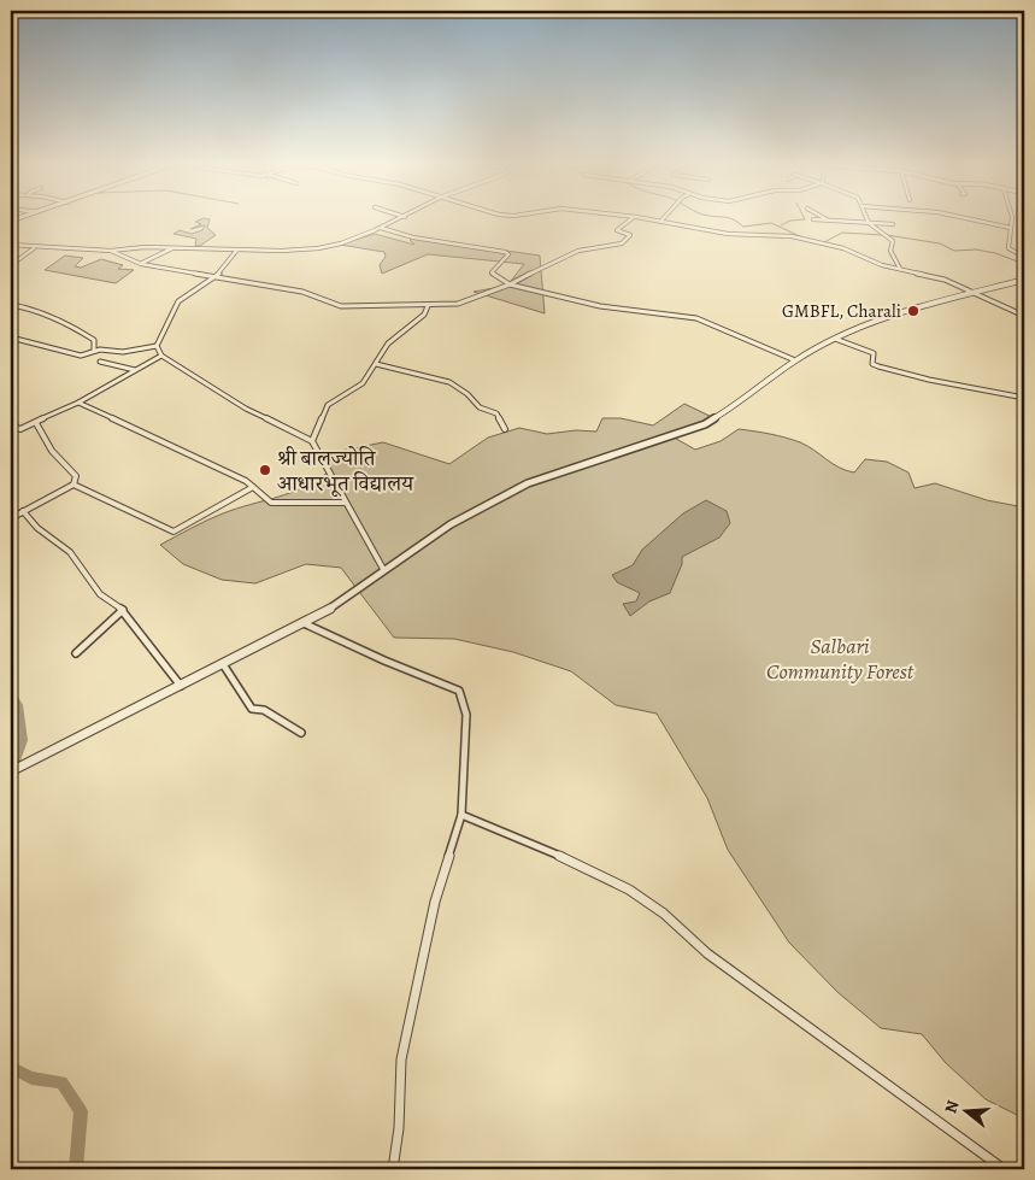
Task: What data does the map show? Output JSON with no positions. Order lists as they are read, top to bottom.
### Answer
{
  "parks": ["Salbari Community Forest"],
  "places": ["GMBFL, Charali", "श्री बालज्योति आधारभूत विद्यालय"],
  "north": "left"
}
